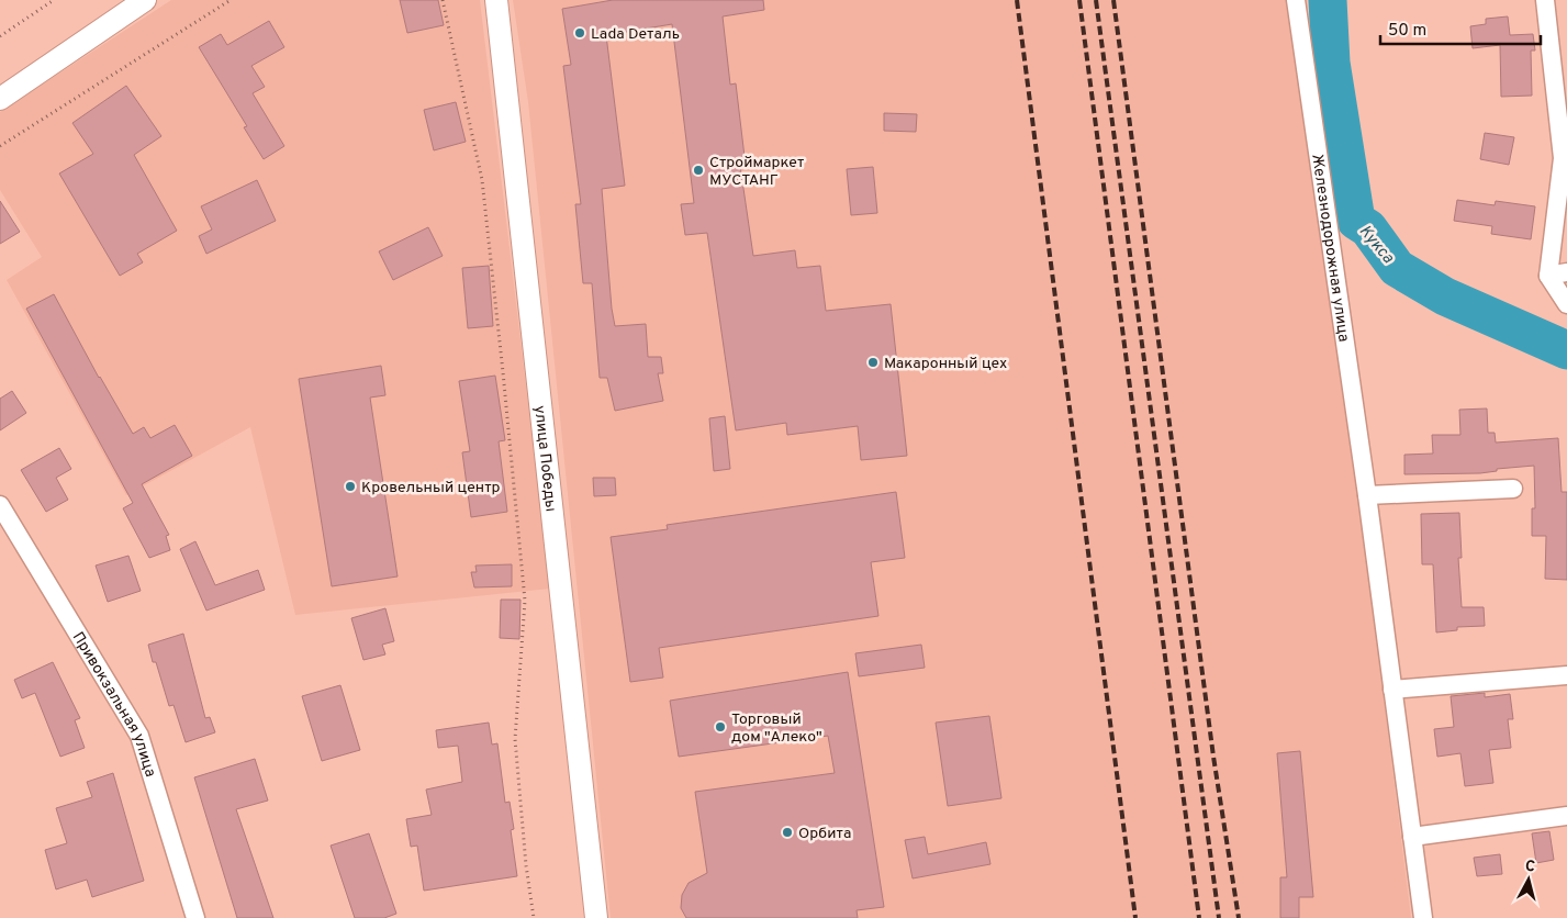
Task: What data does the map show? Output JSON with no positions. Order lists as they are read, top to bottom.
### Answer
{
  "streets": {
    "street": ["Железнодорожная улица", "улица Победы", "Привокзальная улица"]
  },
  "water": ["Кукса"],
  "places": [
    "Lada Dеталь",
    "Строймаркет МУСТАНГ",
    "Макаронный цех",
    "Кровельный центр",
    "Торговый дом \"Алеко\"",
    "Орбита"
  ],
  "scale_bar": "50 m",
  "north": "top"
}
